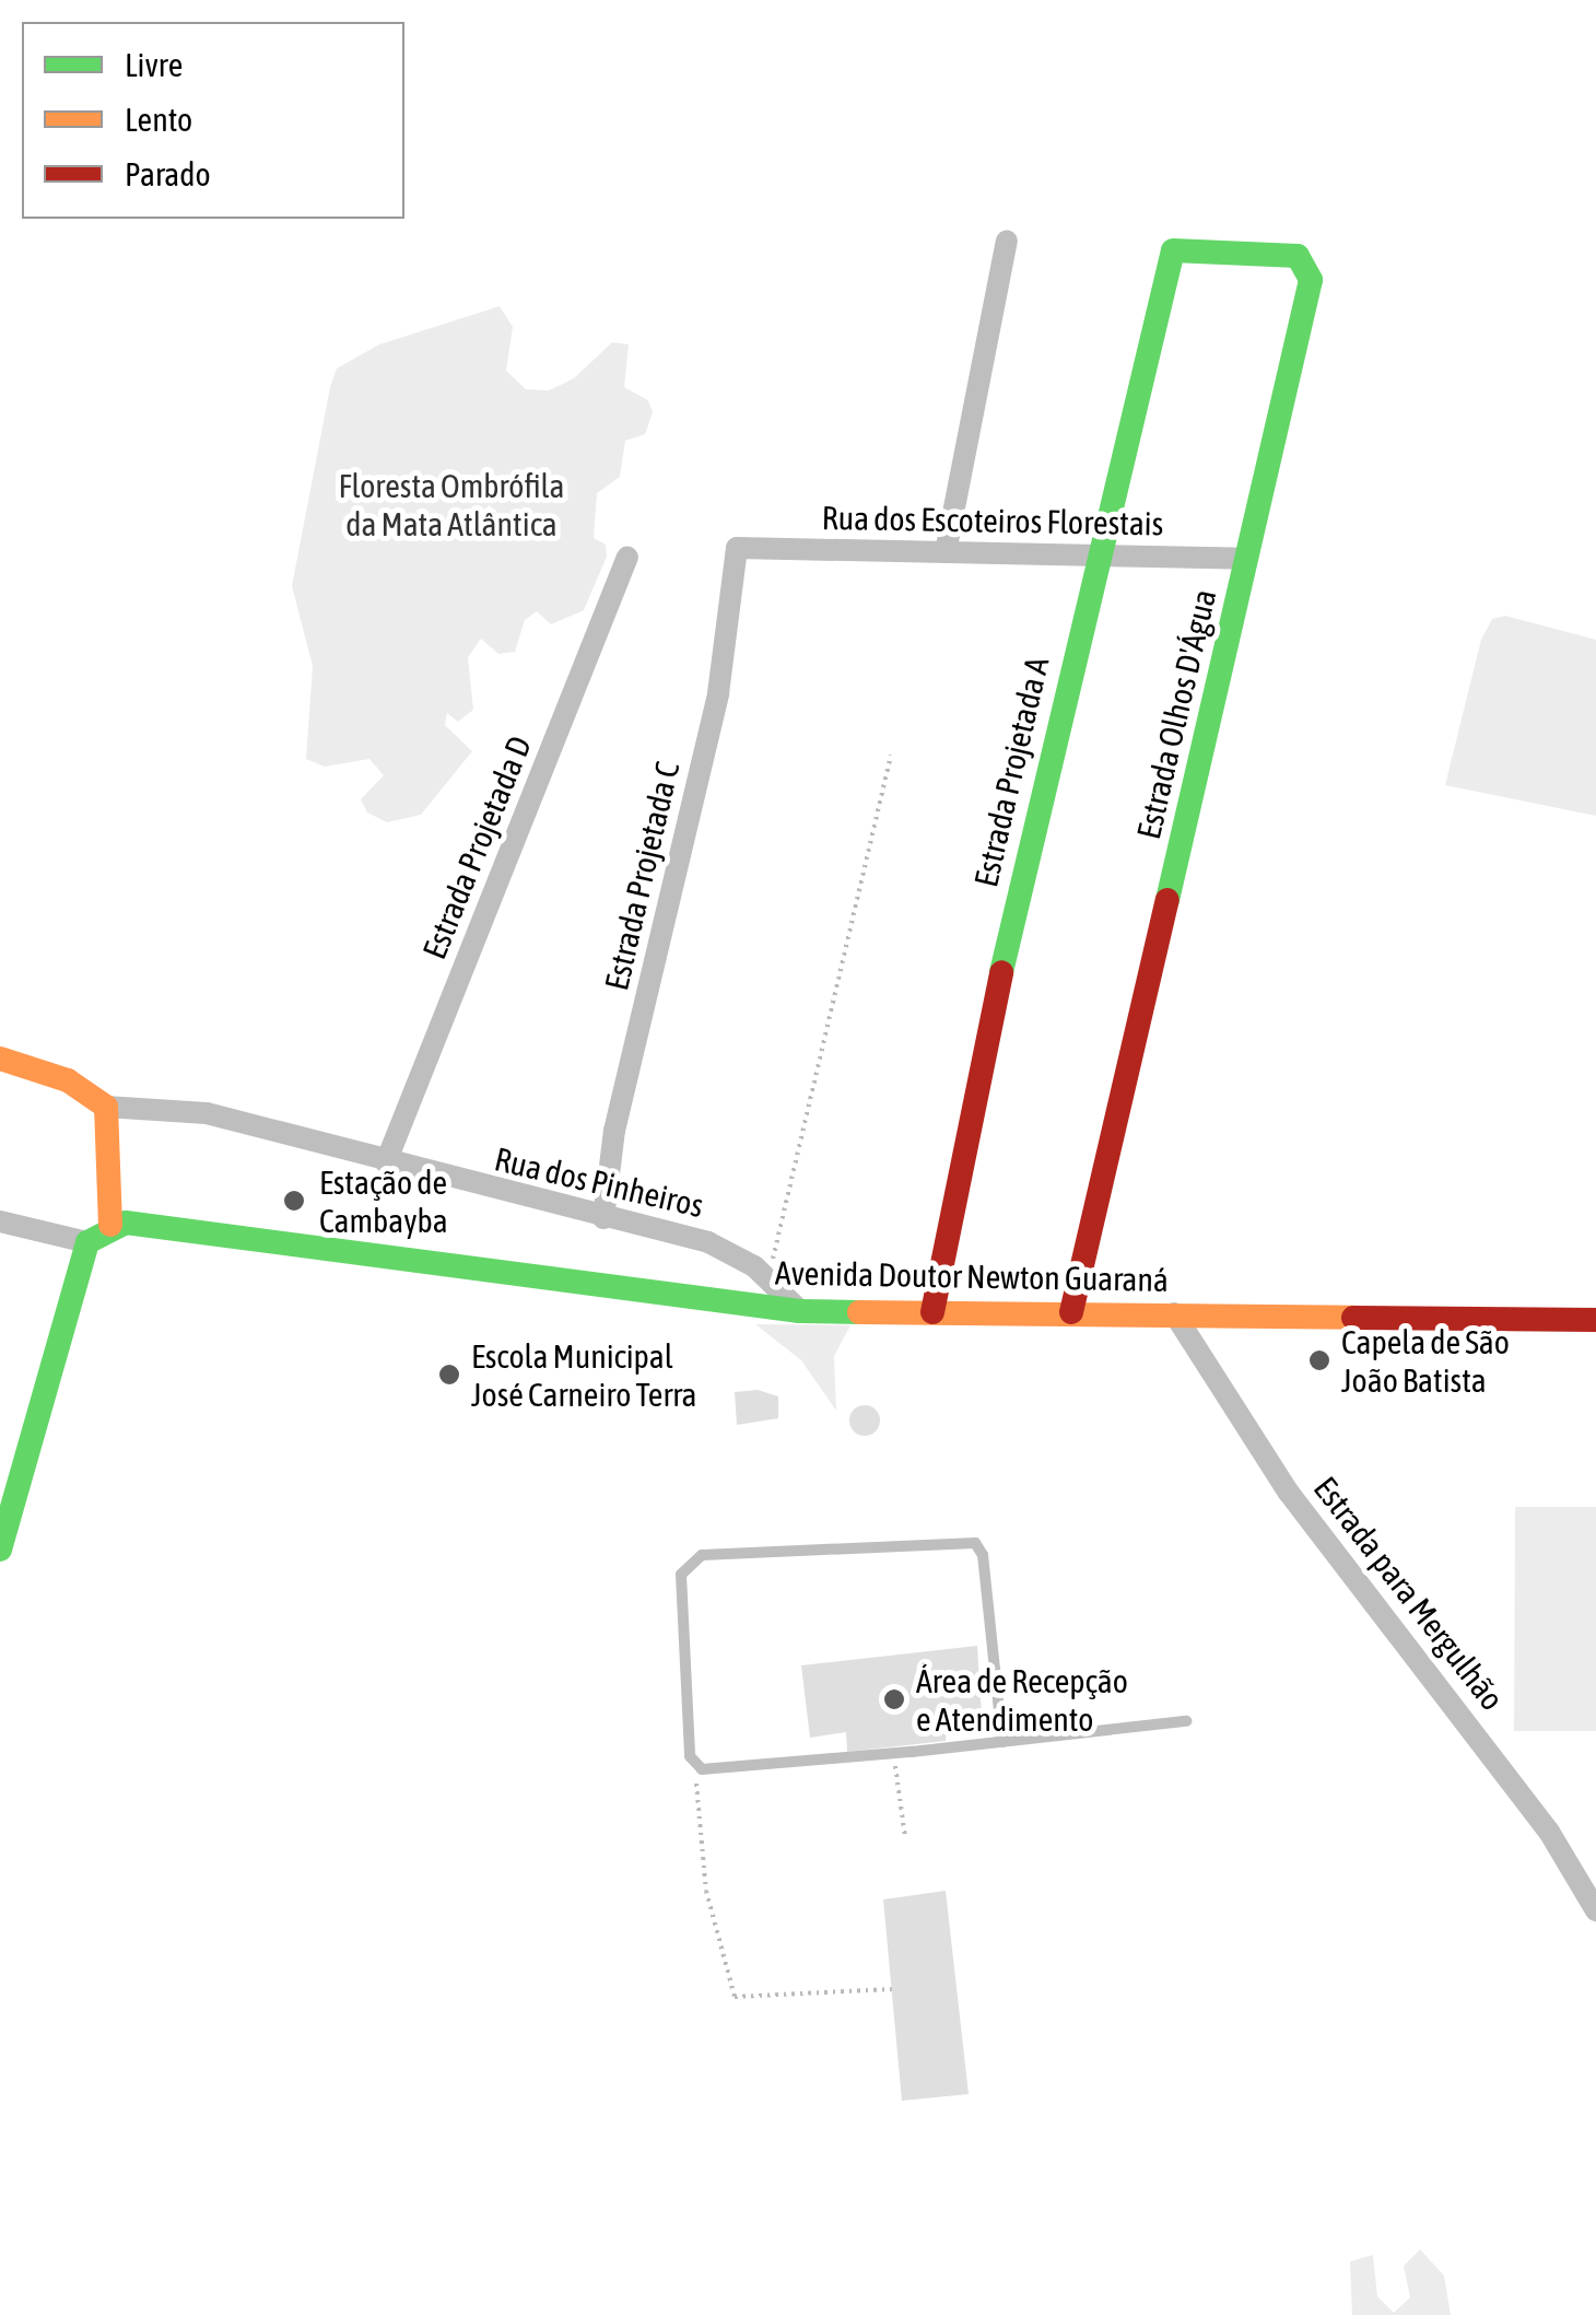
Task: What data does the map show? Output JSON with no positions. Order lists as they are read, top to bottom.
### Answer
{
  "streets": {
    "street": [
      "Rua dos Escoteiros Florestais",
      "Estrada Olhos D'Água",
      "Estrada Projetada A",
      "Estrada Projetada D",
      "Estrada Projetada C",
      "Rua dos Pinheiros",
      "Avenida Doutor Newton Guaraná",
      "Estrada para Mergulhão"
    ]
  },
  "crossings": [
    ["Rua dos Escoteiros Florestais", "Estrada Olhos D'Água"],
    ["Rua dos Escoteiros Florestais", "Estrada Projetada A"],
    ["Rua dos Escoteiros Florestais", "Estrada Projetada C"],
    ["Estrada Olhos D'Água", "Estrada Projetada A"],
    ["Estrada Olhos D'Água", "Avenida Doutor Newton Guaraná"],
    ["Estrada Projetada A", "Avenida Doutor Newton Guaraná"],
    ["Estrada Projetada D", "Rua dos Pinheiros"],
    ["Estrada Projetada C", "Rua dos Pinheiros"],
    ["Rua dos Pinheiros", "Avenida Doutor Newton Guaraná"],
    ["Avenida Doutor Newton Guaraná", "Estrada para Mergulhão"]
  ],
  "parks": ["Floresta Ombrófila da Mata Atlântica"],
  "places": [
    "Estação de Cambayba",
    "Capela de São João Batista",
    "Escola Municipal José Carneiro Terra",
    "Área de Recepção e Atendimento"
  ],
  "legend": ["Livre", "Lento", "Parado"]
}
